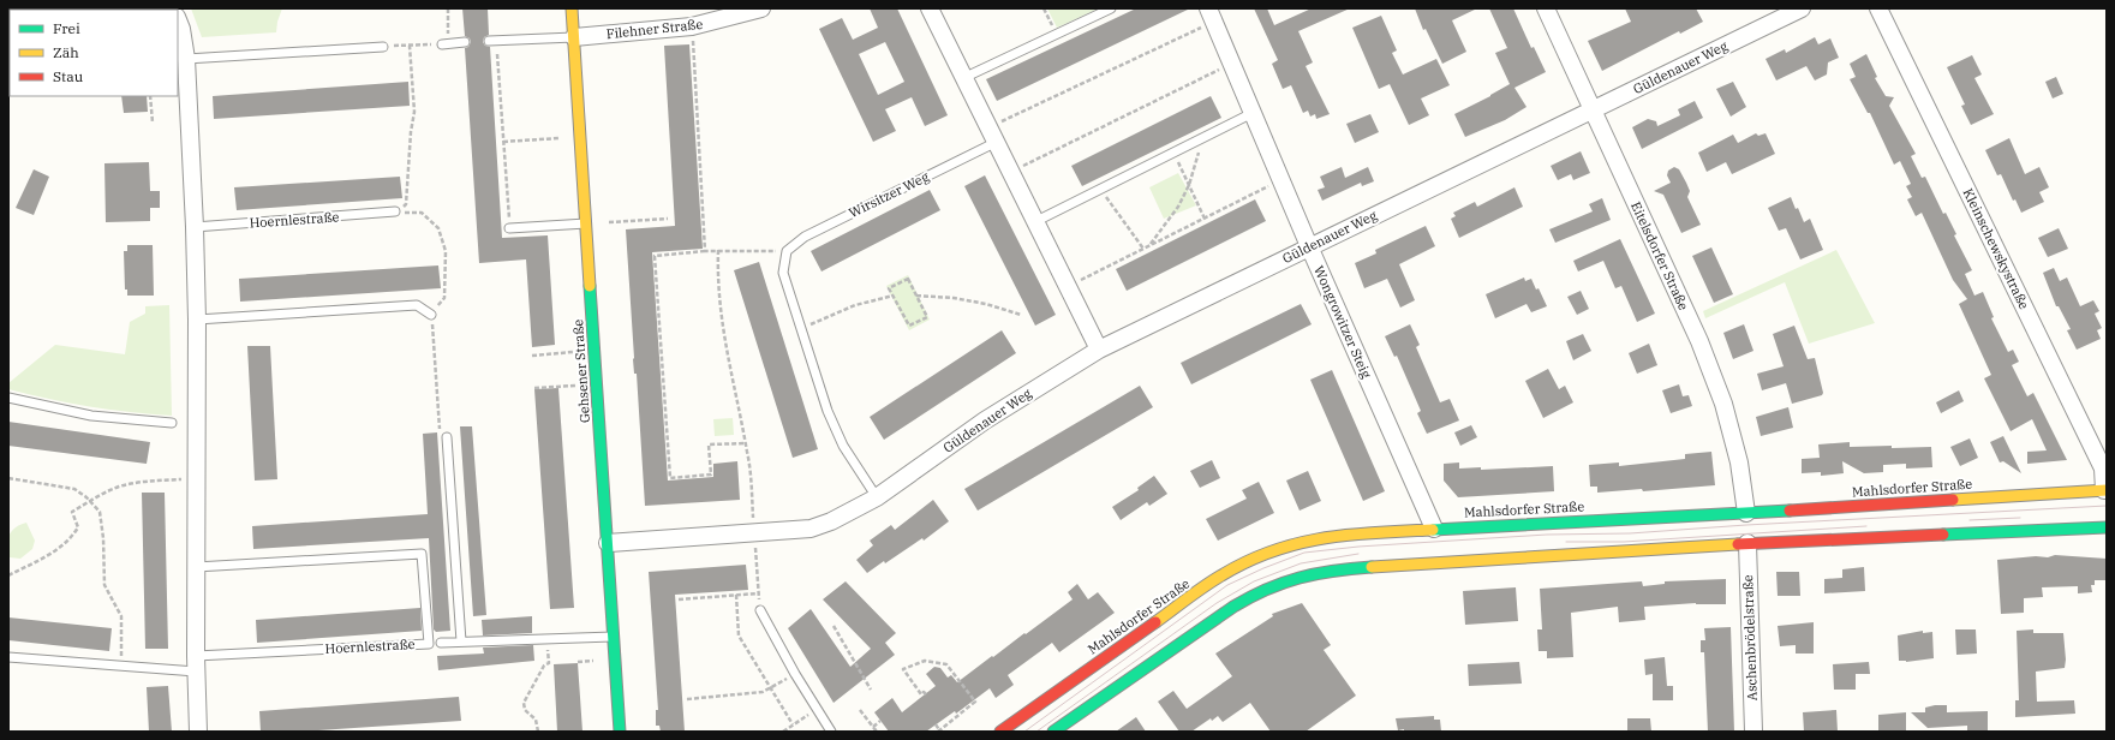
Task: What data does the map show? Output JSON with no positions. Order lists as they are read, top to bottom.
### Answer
{
  "streets": {
    "main road": ["Gehsener Straße", "Mahlsdorfer Straße"],
    "street": [
      "Filehner Straße",
      "Güldenauer Weg",
      "Kleinschewskystraße",
      "Eitelsdorfer Straße",
      "Wongrowitzer Steig",
      "Aschenbrödelstraße"
    ],
    "lane": ["Wirsitzer Weg", "Hoernlestraße"]
  },
  "crossings": [
    ["Filehner Straße", "Gehsener Straße"],
    ["Güldenauer Weg", "Eitelsdorfer Straße"],
    ["Güldenauer Weg", "Wongrowitzer Steig"],
    ["Güldenauer Weg", "Gehsener Straße"],
    ["Kleinschewskystraße", "Mahlsdorfer Straße"],
    ["Eitelsdorfer Straße", "Mahlsdorfer Straße"],
    ["Eitelsdorfer Straße", "Aschenbrödelstraße"],
    ["Wongrowitzer Steig", "Mahlsdorfer Straße"],
    ["Mahlsdorfer Straße", "Aschenbrödelstraße"]
  ],
  "legend": ["Frei", "Zäh", "Stau"]
}
